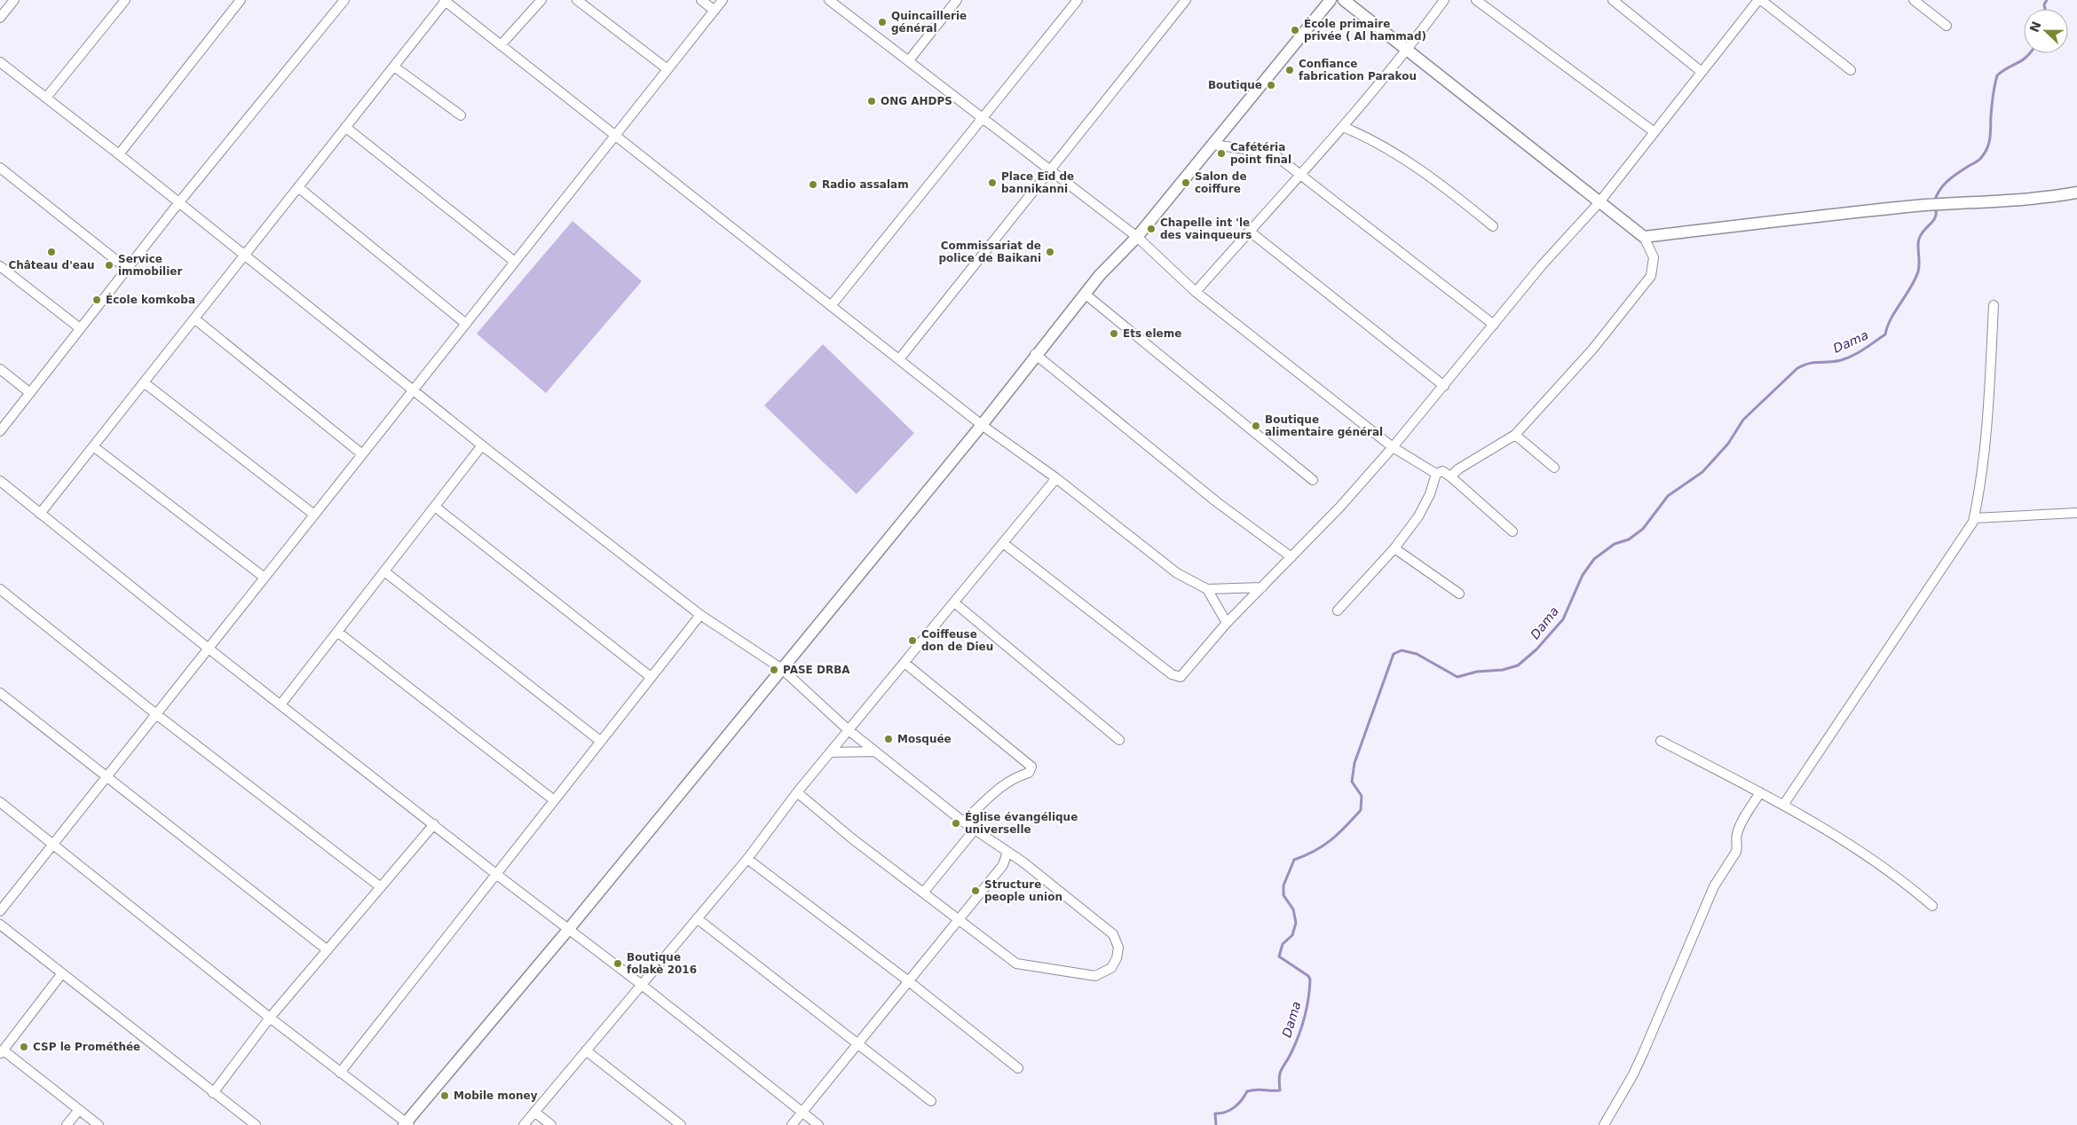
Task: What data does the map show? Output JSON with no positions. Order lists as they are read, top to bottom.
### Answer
{
  "water": ["Dama"],
  "places": [
    "Quincaillerie général",
    "École primaire privée ( Al hammad)",
    "Confiance fabrication Parakou",
    "Boutique",
    "ONG AHDPS",
    "Cafétéria point final",
    "Place Eïd de bannikanni",
    "Salon de coiffure",
    "Radio assalam",
    "Chapelle int 'le des vainqueurs",
    "Château d'eau",
    "Commissariat de police de Baikani",
    "Service immobilier",
    "École komkoba",
    "Ets eleme",
    "Boutique alimentaire général",
    "Coiffeuse don de Dieu",
    "PASE DRBA",
    "Mosquée",
    "Église évangélique universelle",
    "Structure people union",
    "Boutique folakè 2016",
    "CSP le Prométhée",
    "Mobile money"
  ],
  "north": "left"
}
